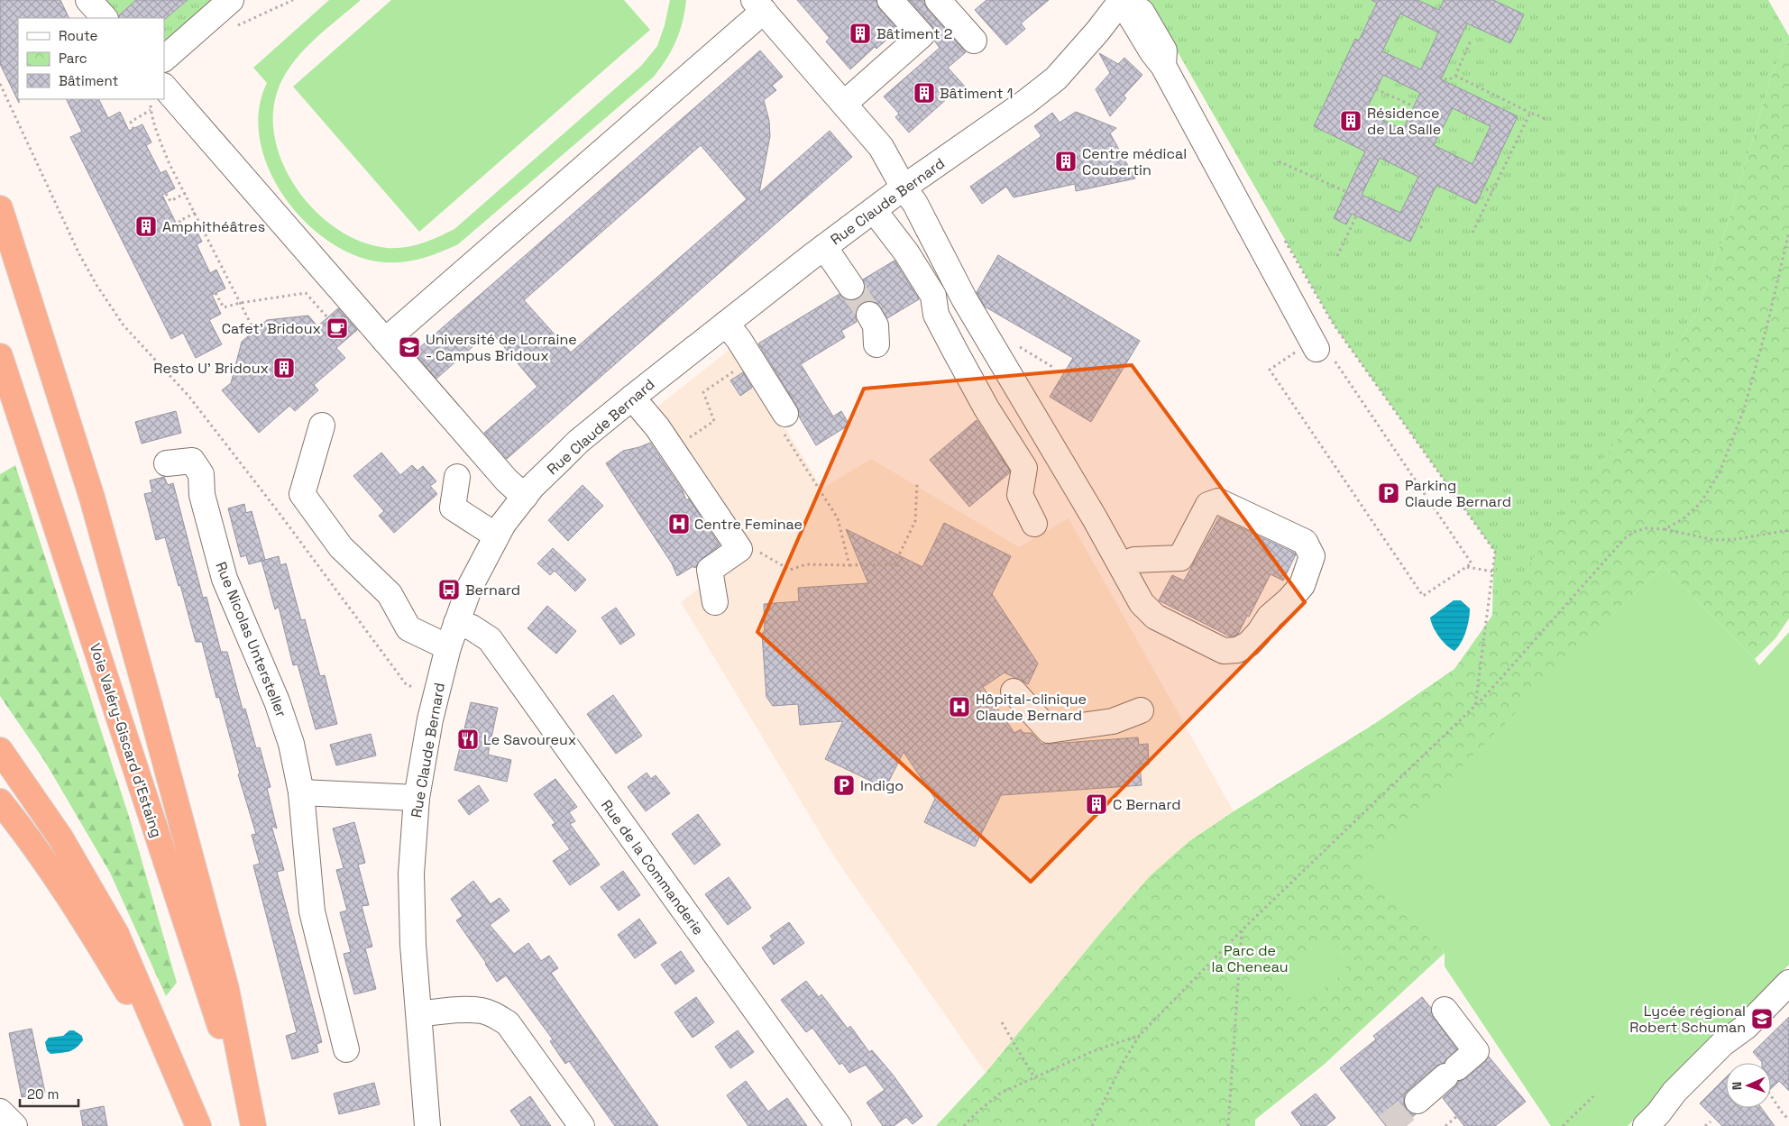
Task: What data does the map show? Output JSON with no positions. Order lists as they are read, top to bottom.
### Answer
{
  "streets": {
    "highway": ["Voie Valéry-Giscard d'Estaing"],
    "street": ["Rue Claude Bernard", "Rue Nicolas Untersteller", "Rue de la Commanderie"]
  },
  "crossings": [
    ["Rue Claude Bernard", "Rue de la Commanderie"]
  ],
  "parks": ["Parc de la Cheneau"],
  "places": {
    "building": [
      "Bâtiment 2",
      "Bâtiment 1",
      "Résidence de La Salle",
      "Centre médical Coubertin",
      "Amphithéâtres",
      "Resto U’ Bridoux",
      "C Bernard"
    ],
    "cafe": ["Cafet’ Bridoux"],
    "school or university": ["Université de Lorraine - Campus Bridoux", "Lycée régional Robert Schuman"],
    "parking": ["Parking Claude Bernard", "Indigo"],
    "hospital": ["Centre Feminae", "Hôpital-clinique Claude Bernard"],
    "bus stop": ["Bernard"],
    "restaurant": ["Le Savoureux"]
  },
  "legend": ["Route", "Parc", "Bâtiment"],
  "scale_bar": "20 m",
  "north": "left"
}
